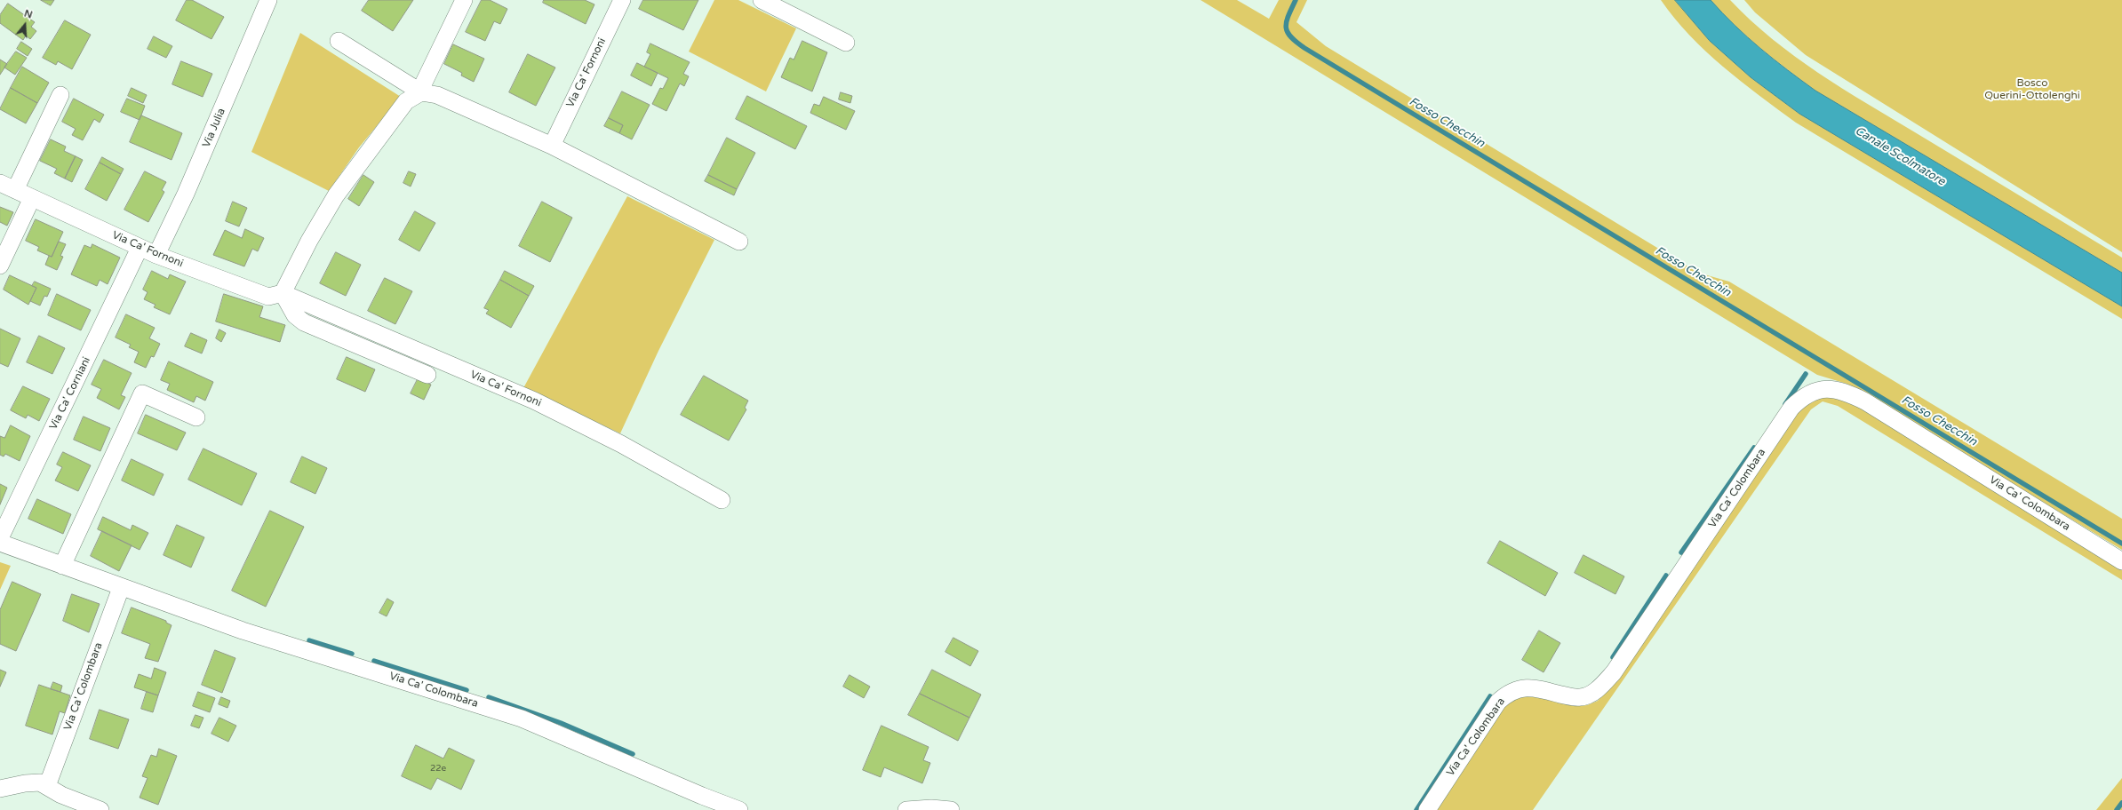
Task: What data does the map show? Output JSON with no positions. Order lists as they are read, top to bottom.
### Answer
{
  "streets": {
    "street": [
      "Via Ca' Fornoni",
      "Via Julia",
      "Via Ca' Corniani",
      "Via Ca' Colombara"
    ]
  },
  "crossings": [
    ["Via Ca' Fornoni", "Via Julia"],
    ["Via Ca' Fornoni", "Via Ca' Corniani"]
  ],
  "water": ["Fosso Checchin", "Canale Scolmatore"],
  "parks": ["Bosco Querini-Ottolenghi"],
  "house_numbers": ["22e"],
  "north": "top"
}
